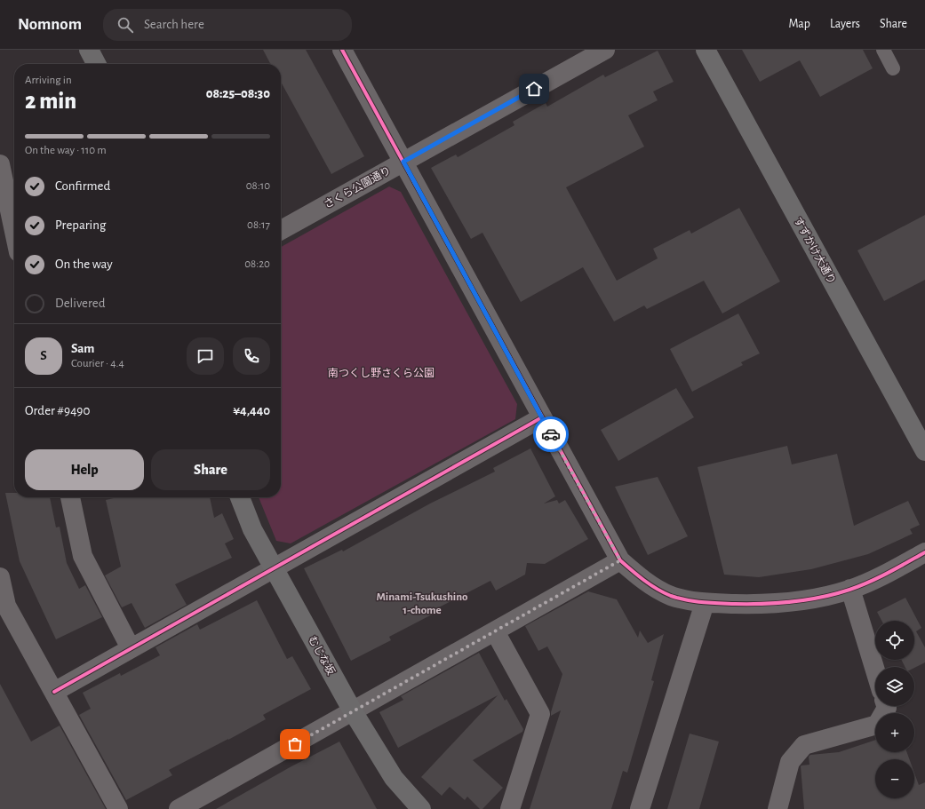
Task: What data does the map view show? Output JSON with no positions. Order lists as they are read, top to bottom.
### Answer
{
  "streets": {
    "street": ["さくら公園通り", "すずかけ大通り", "むじな坂"]
  },
  "districts": ["Minami-Tsukushino 1-chome"],
  "parks": ["南つくし野さくら公園"],
  "page": {
    "header": "Nomnom",
    "search": "Search here",
    "nav": ["Map", "Layers", "Share"],
    "heading": ["2 min", "Arriving in", "08:25–08:30"],
    "panel": [
      "Sam",
      "Courier · 4.4",
      "Order #9490",
      "¥4,440"
    ],
    "bar": "On the way · 110 m",
    "list": [
      ["Confirmed", "08:10"],
      ["Preparing", "08:17"],
      ["On the way", "08:20"],
      "Delivered"
    ],
    "round": "S",
    "buttons": ["Help", "Share"],
    "map_buttons": ["+", "−"]
  }
}
